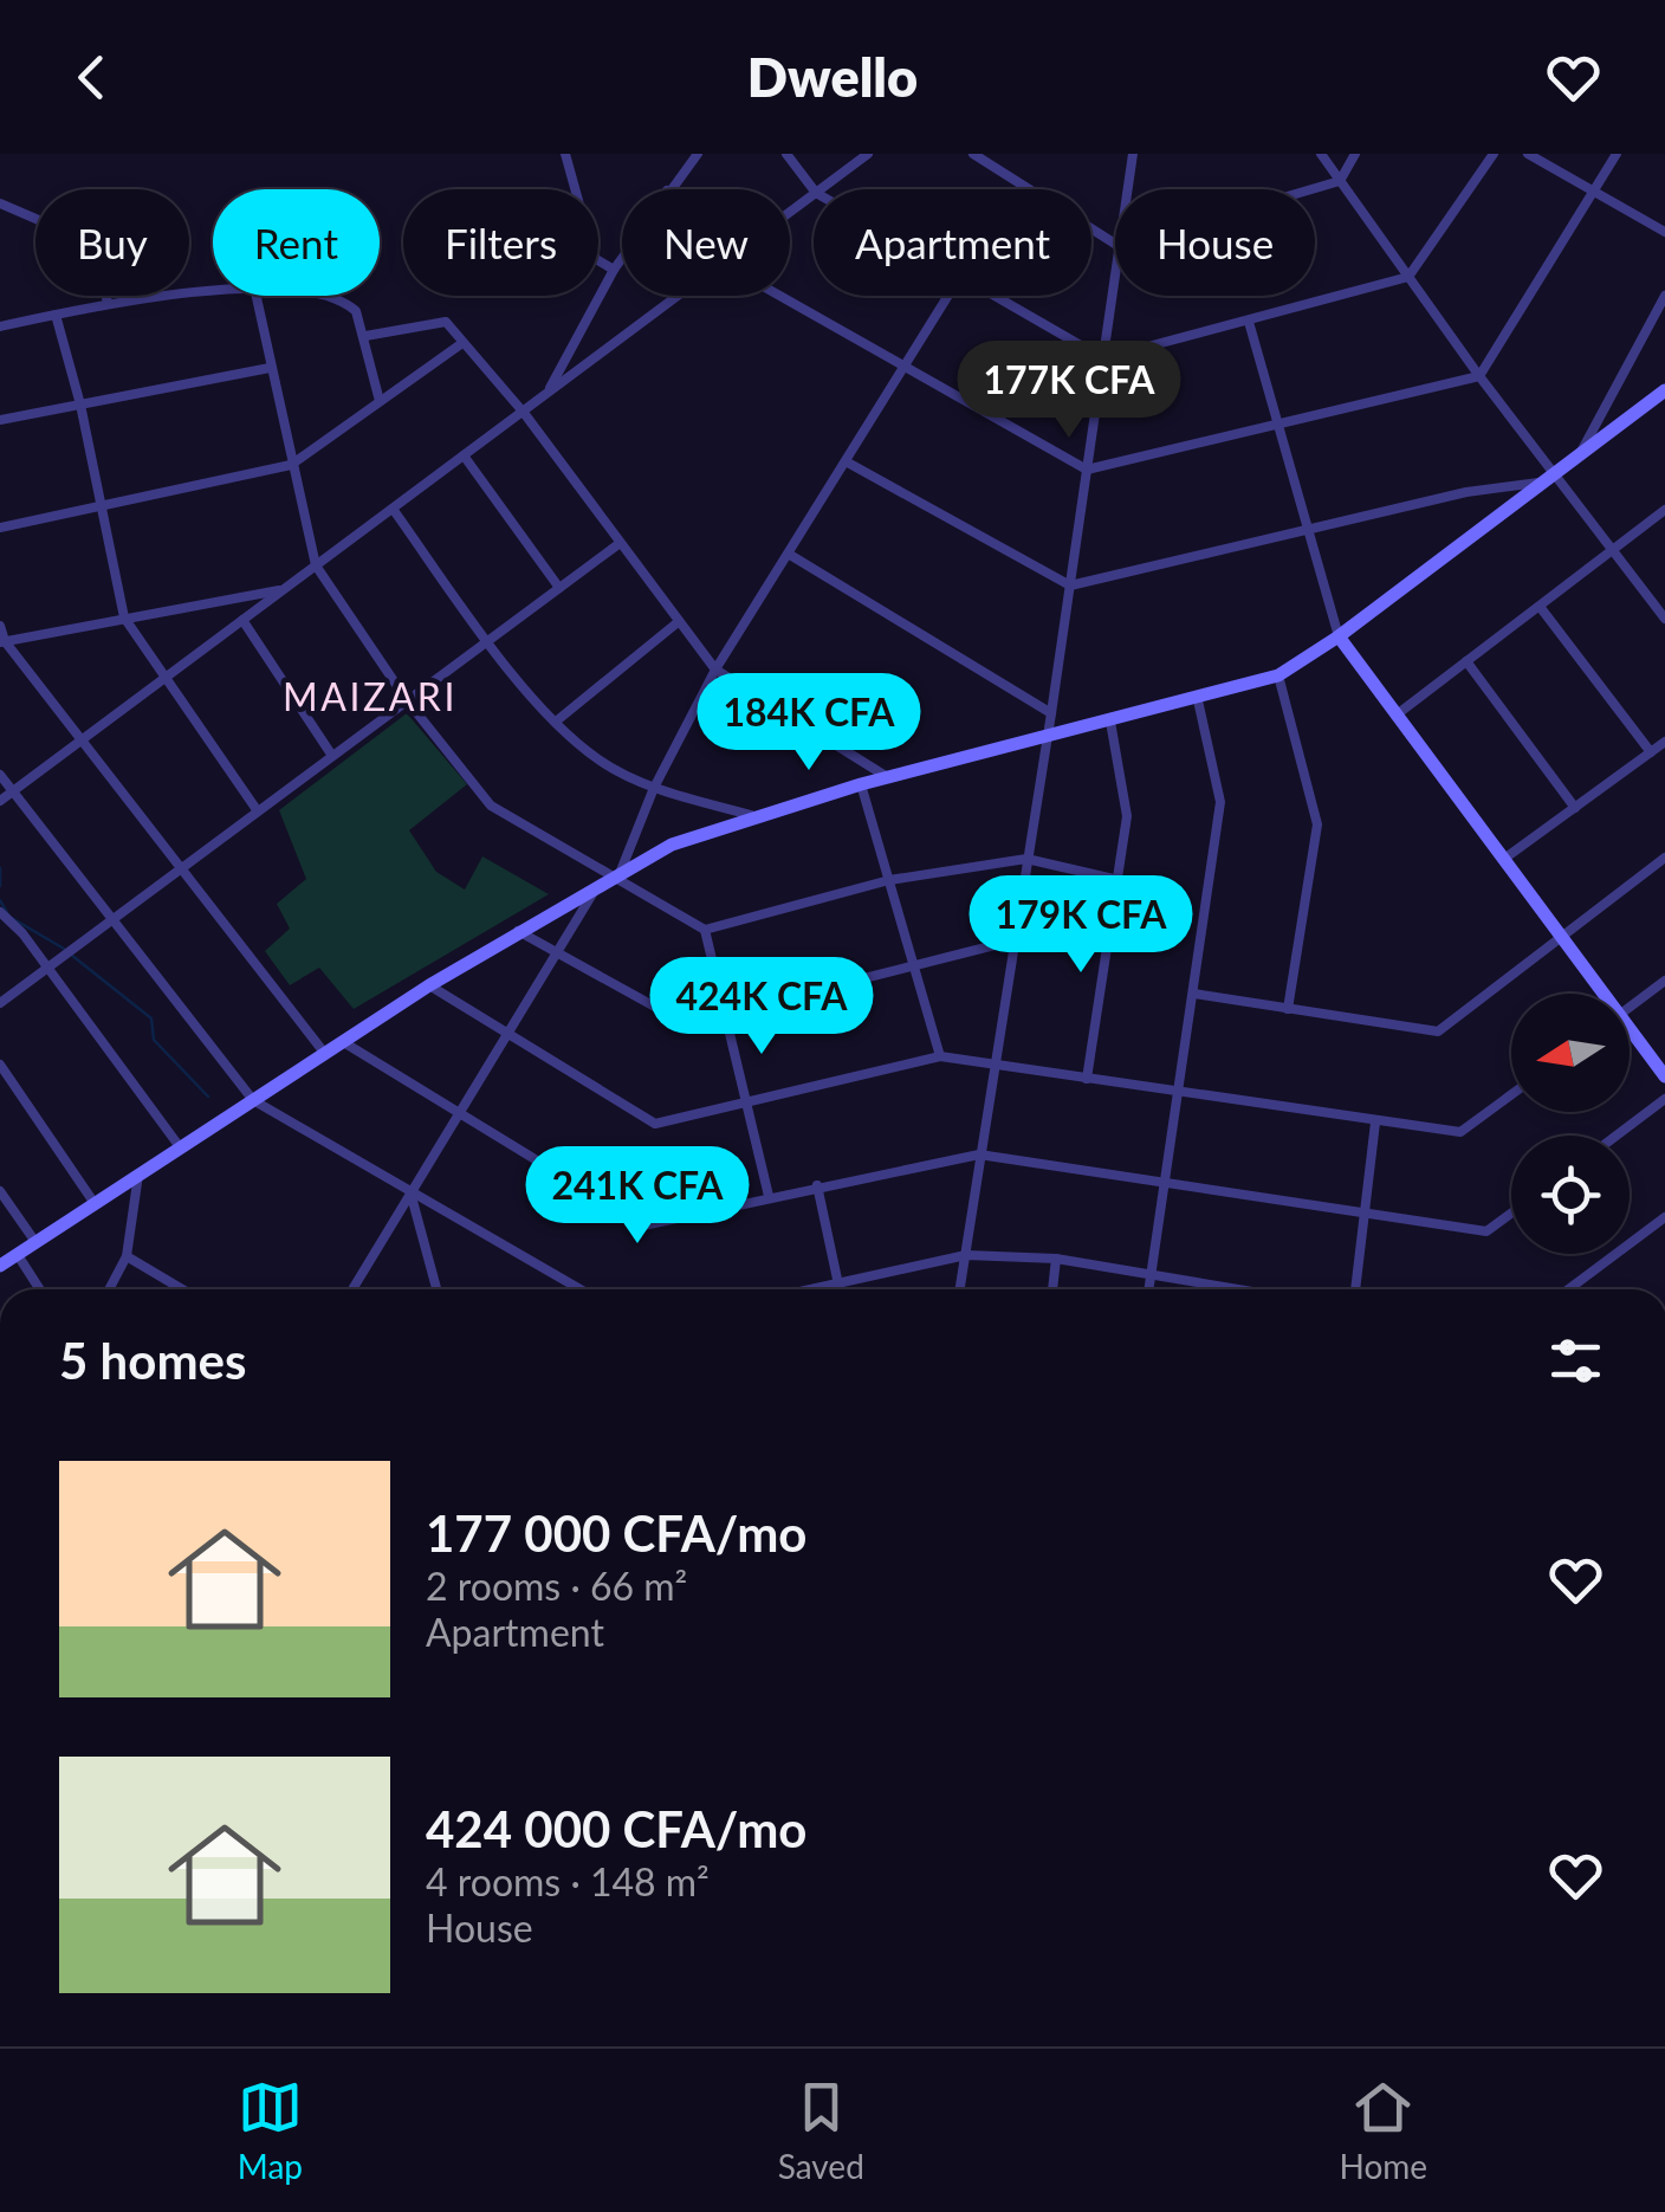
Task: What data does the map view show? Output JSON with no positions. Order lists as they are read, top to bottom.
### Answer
{
  "districts": ["MAIZARI"],
  "north": "left",
  "page": {
    "header": "Dwello",
    "chip": [
      "Buy",
      "Rent",
      "Filters",
      "New",
      "Apartment",
      "House"
    ],
    "price": [
      "177K CFA",
      "184K CFA",
      "179K CFA",
      "424K CFA",
      "241K CFA"
    ],
    "heading": "5 homes",
    "list": [
      {
        "name": "177 000 CFA/mo",
        "note": "2 rooms · 66 m² · Apartment"
      },
      {
        "name": "424 000 CFA/mo",
        "note": "4 rooms · 148 m² · House"
      }
    ],
    "tabs": ["Map", "Saved", "Home"]
  }
}
